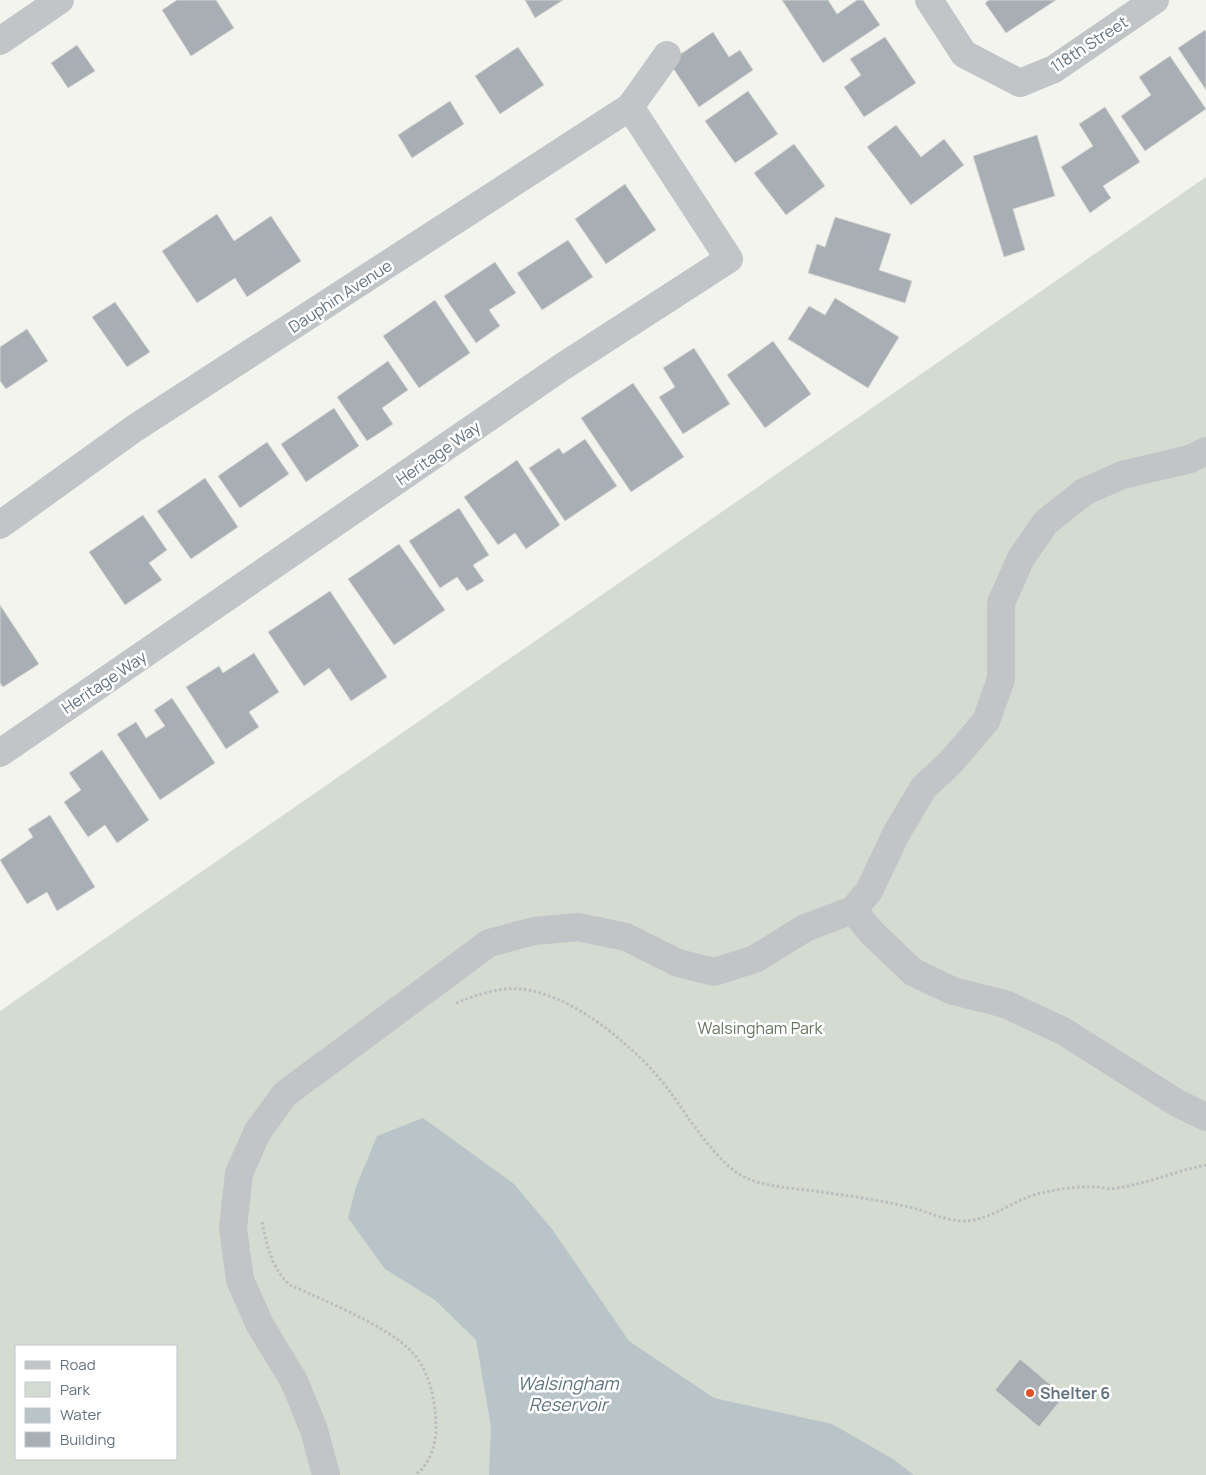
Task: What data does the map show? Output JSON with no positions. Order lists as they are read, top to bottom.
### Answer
{
  "streets": {
    "street": ["118th Street", "Dauphin Avenue", "Heritage Way"]
  },
  "crossings": [
    ["Dauphin Avenue", "Heritage Way"]
  ],
  "water": ["Walsingham Reservoir"],
  "parks": ["Walsingham Park"],
  "places": ["Shelter 6"],
  "legend": [
    "Road",
    "Park",
    "Water",
    "Building"
  ]
}
